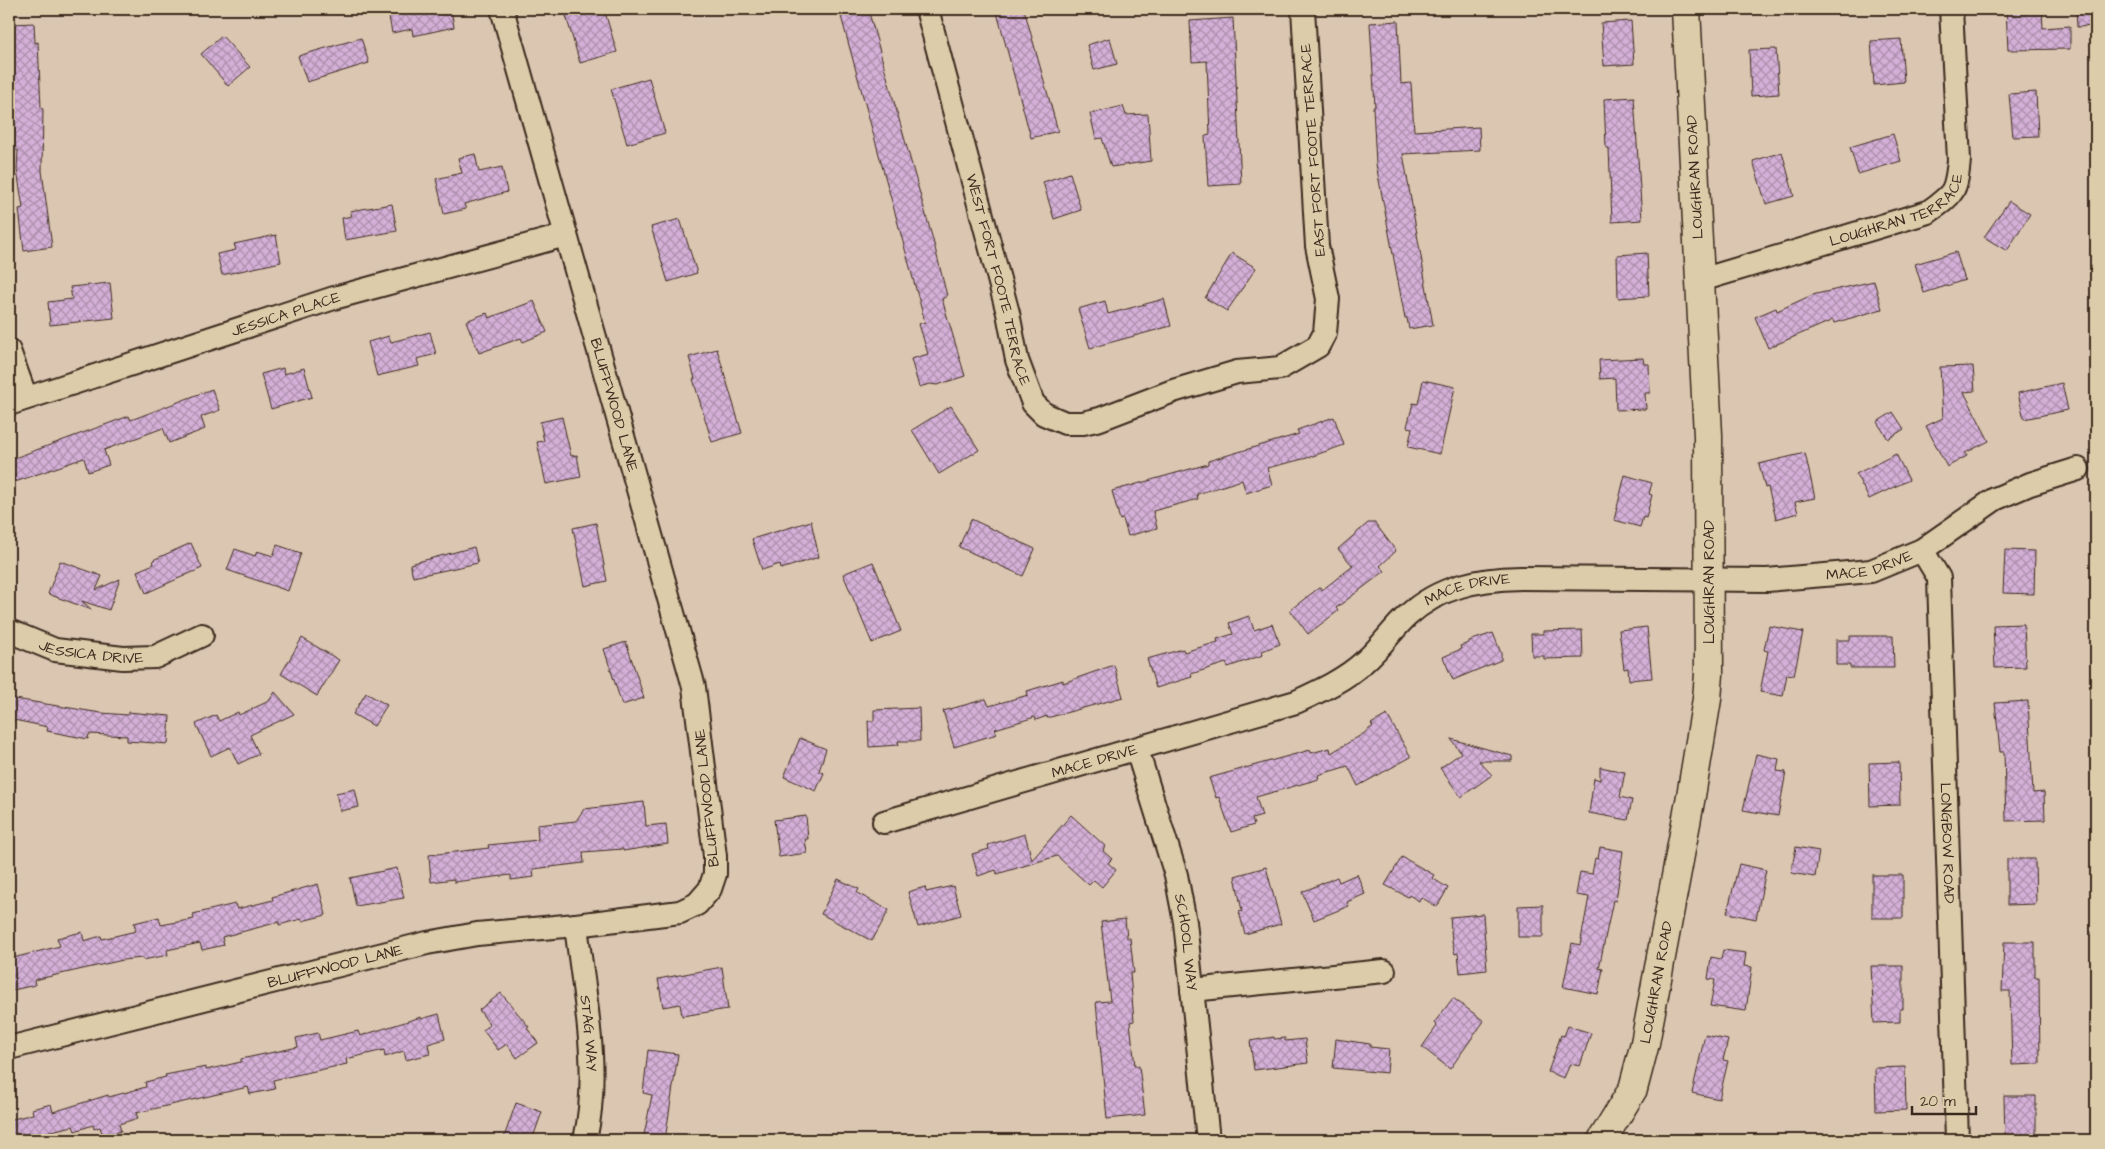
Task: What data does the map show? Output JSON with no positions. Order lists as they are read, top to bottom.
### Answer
{
  "streets": {
    "street": [
      "EAST FORT FOOTE TERRACE",
      "LOUGHRAN ROAD",
      "LOUGHRAN TERRACE",
      "WEST FORT FOOTE TERRACE",
      "JESSICA PLACE",
      "BLUFFWOOD LANE",
      "MACE DRIVE",
      "JESSICA DRIVE",
      "LONGBOW ROAD",
      "SCHOOL WAY",
      "STAG WAY"
    ]
  },
  "crossings": [
    ["EAST FORT FOOTE TERRACE", "WEST FORT FOOTE TERRACE"],
    ["LOUGHRAN ROAD", "LOUGHRAN TERRACE"],
    ["LOUGHRAN ROAD", "MACE DRIVE"],
    ["JESSICA PLACE", "BLUFFWOOD LANE"],
    ["BLUFFWOOD LANE", "STAG WAY"],
    ["MACE DRIVE", "LONGBOW ROAD"],
    ["MACE DRIVE", "SCHOOL WAY"]
  ],
  "scale_bar": "20 m"
}
